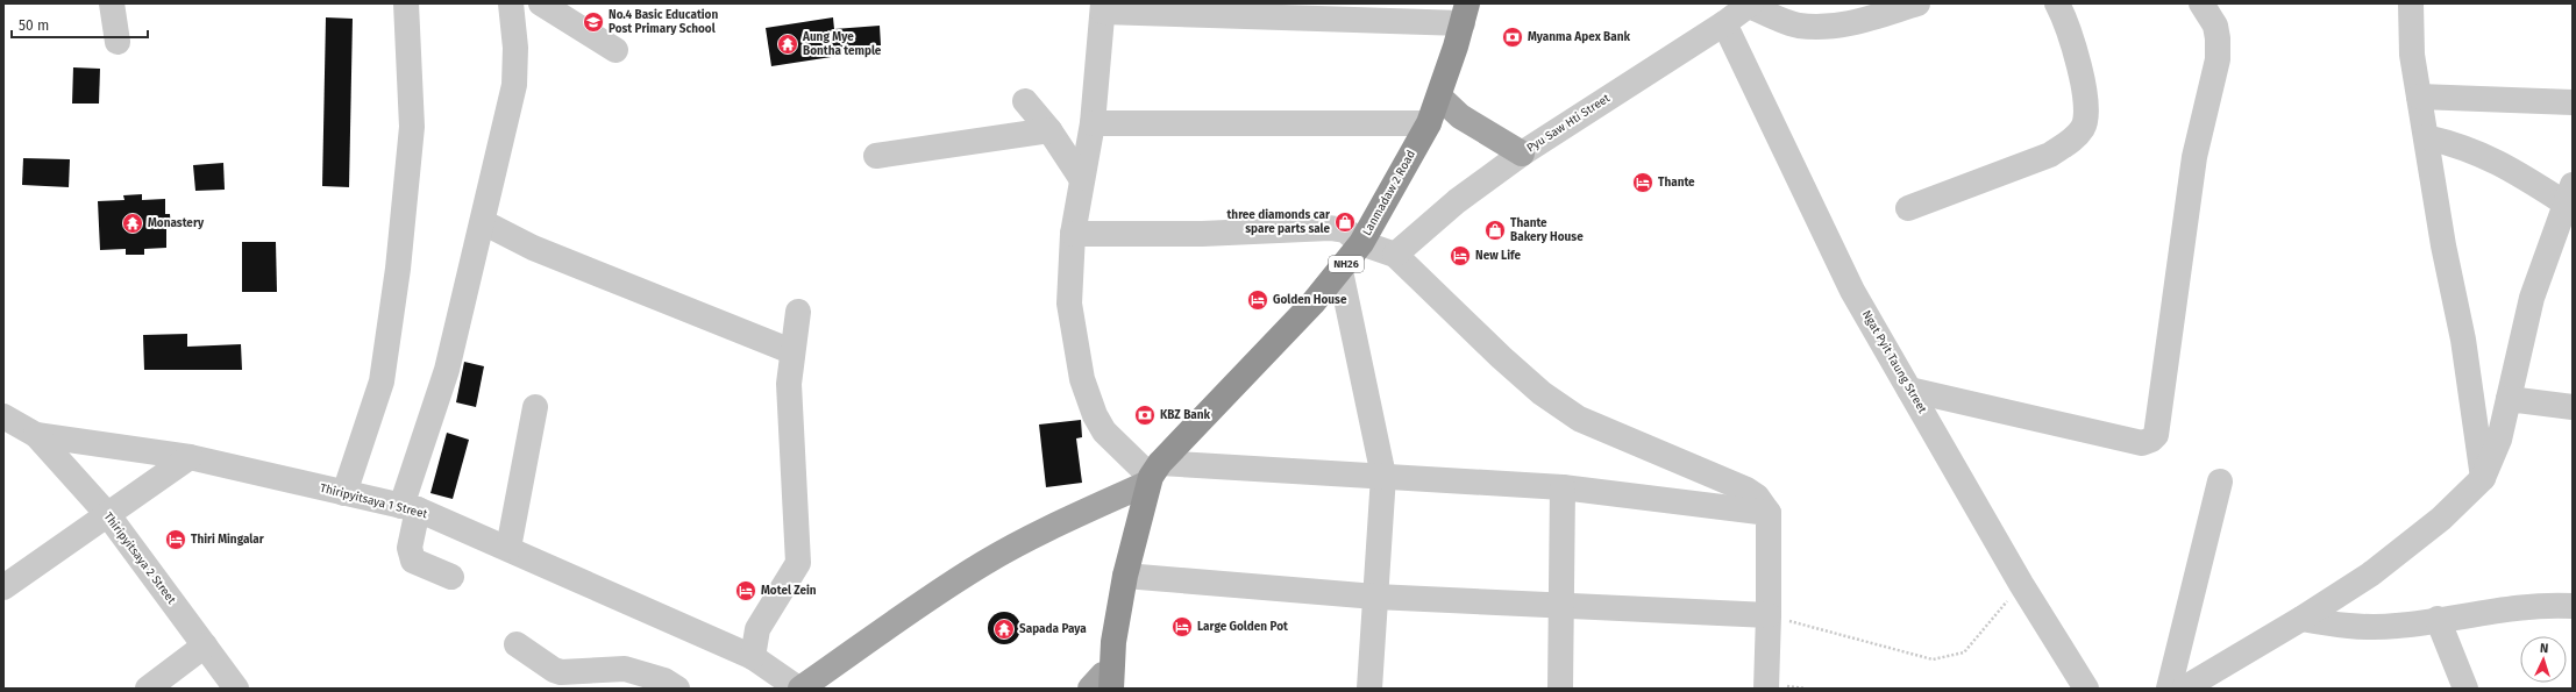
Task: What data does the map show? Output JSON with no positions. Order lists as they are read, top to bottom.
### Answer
{
  "streets": {
    "highway": ["Lanmadaw 2 Road", "NH26"],
    "street": [
      "Pyu Saw Hti Street",
      "Ngat Pyit Taung Street",
      "Thiripyitsaya 1 Street",
      "Thiripyitsaya 2 Street"
    ]
  },
  "crossings": [
    ["Pyu Saw Hti Street", "Ngat Pyit Taung Street"],
    ["Lanmadaw 2 Road", "NH26"],
    ["Thiripyitsaya 1 Street", "Thiripyitsaya 2 Street"]
  ],
  "places": {
    "school or university": ["No.4 Basic Education Post Primary School"],
    "bank": ["Myanma Apex Bank", "KBZ Bank"],
    "temple": ["Aung Mye Bontha temple", "Monastery", "Sapada Paya"],
    "hotel": [
      "Thante",
      "New Life",
      "Golden House",
      "Thiri Mingalar",
      "Motel Zein",
      "Large Golden Pot"
    ],
    "shop": ["three diamonds car spare parts sale", "Thante Bakery House"]
  },
  "scale_bar": "50 m",
  "north": "top"
}
